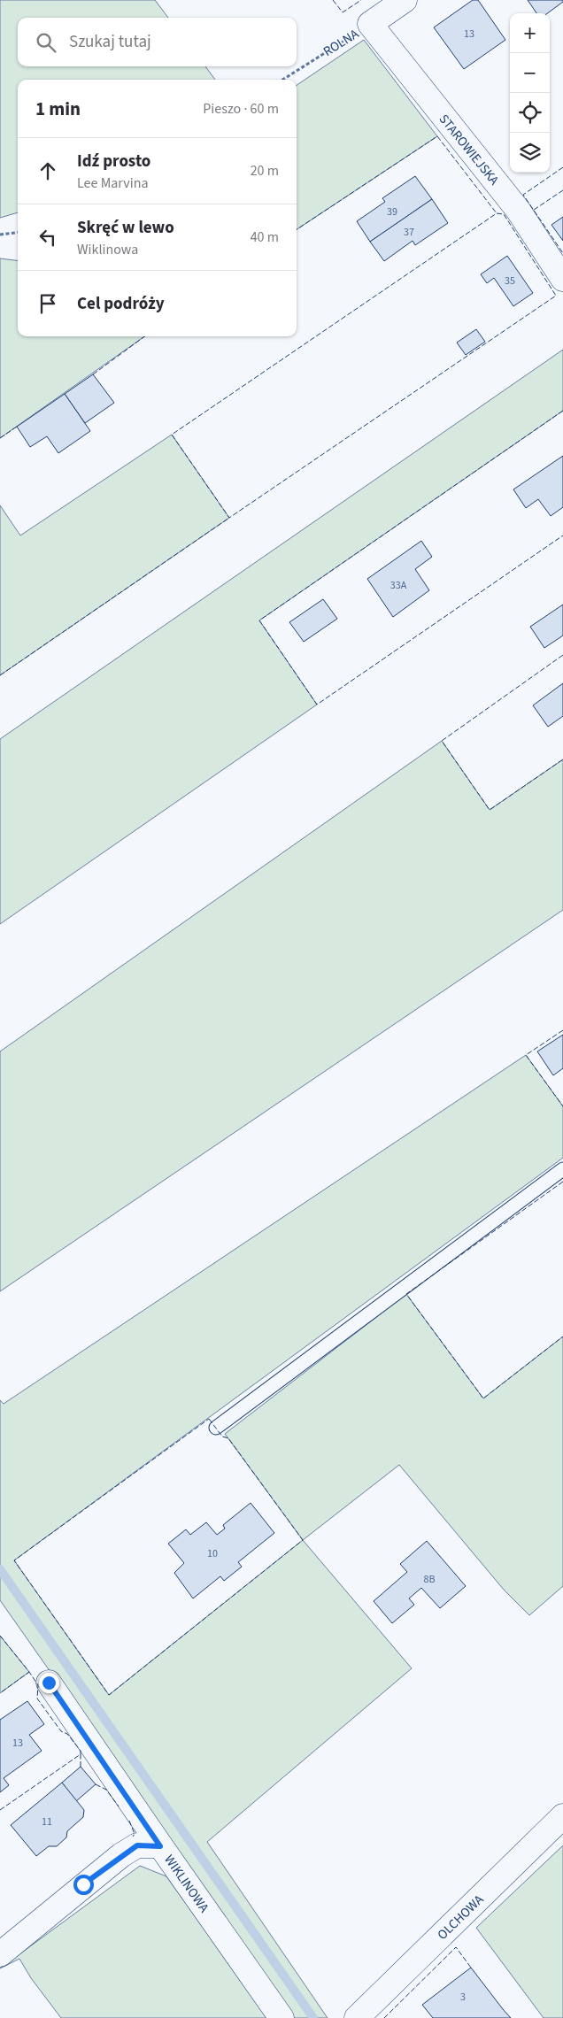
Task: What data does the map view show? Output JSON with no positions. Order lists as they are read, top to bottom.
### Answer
{
  "streets": {
    "street": [
      "ROLNA",
      "STAROWIEJSKA",
      "WIKLINOWA",
      "OLCHOWA"
    ]
  },
  "crossings": [
    ["ROLNA", "STAROWIEJSKA"]
  ],
  "house_numbers": [
    "13",
    "39",
    "37",
    "35",
    "33A",
    "10",
    "8B",
    "13",
    "11",
    "3"
  ],
  "page": {
    "map_buttons": ["+", "−"],
    "search": "Szukaj tutaj",
    "heading": ["1 min", "Pieszo · 60 m"],
    "list": [
      ["Idź prosto", "Lee Marvina", "20 m"],
      ["Skręć w lewo", "Wiklinowa", "40 m"],
      "Cel podróży"
    ]
  }
}
